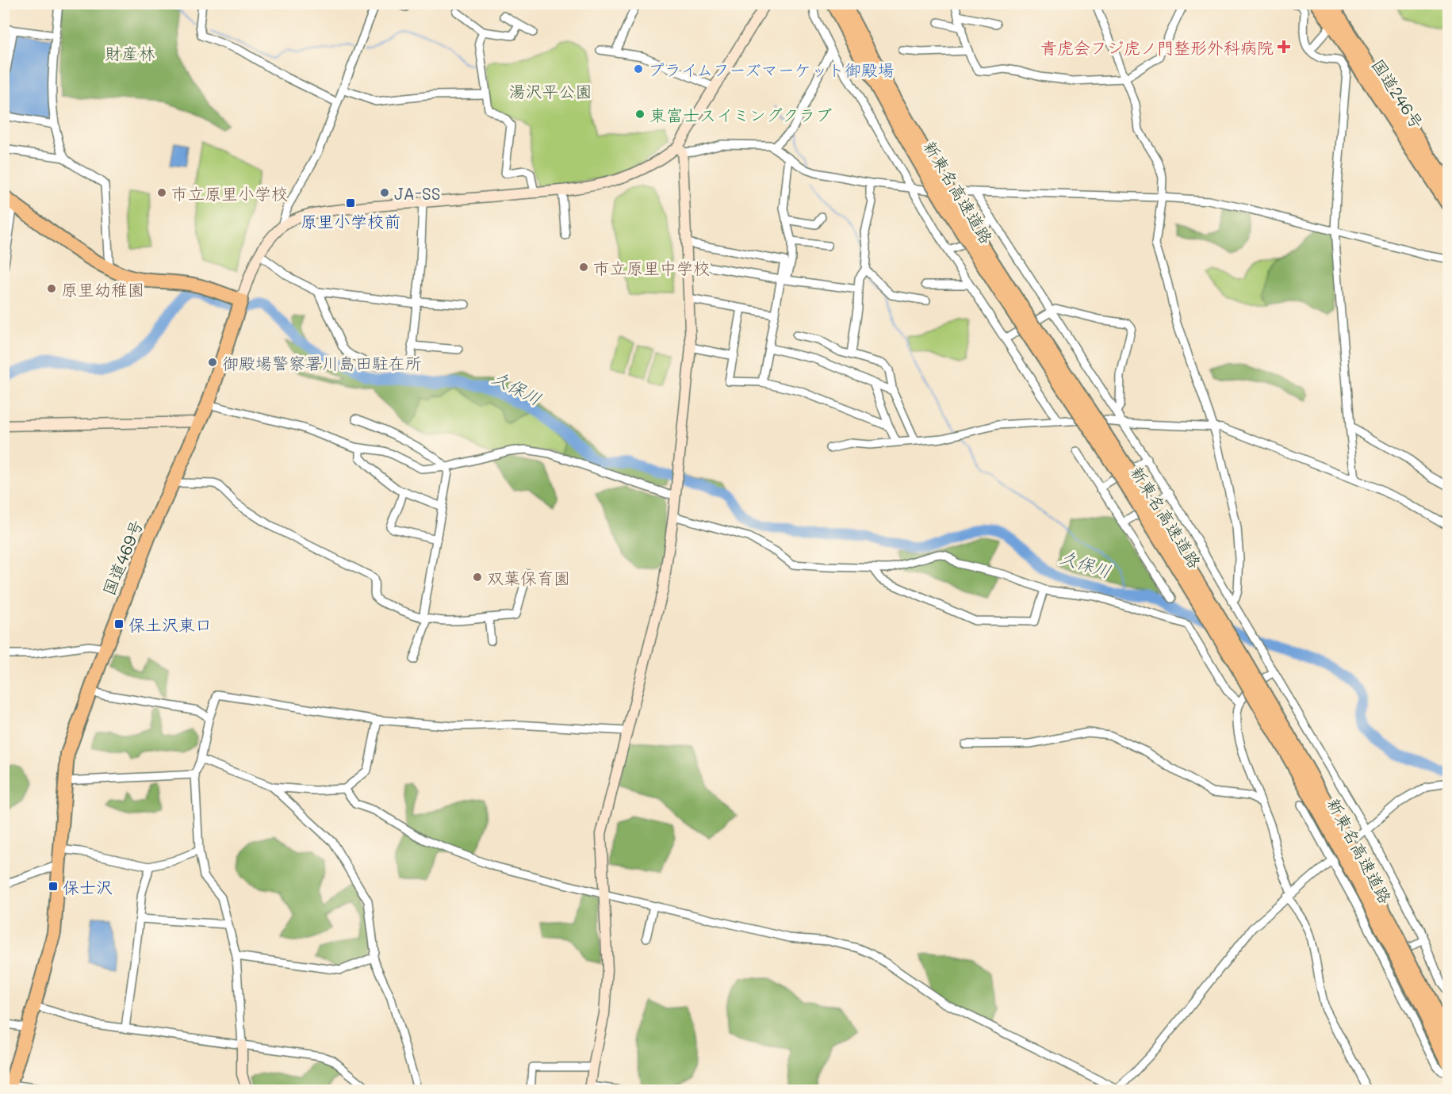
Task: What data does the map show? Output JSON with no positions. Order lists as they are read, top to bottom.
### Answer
{
  "streets": {
    "highway": ["国道246号", "新東名高速道路", "国道469号"]
  },
  "water": ["久保川"],
  "parks": ["財産林", "湯沢平公園"],
  "places": {
    "health": ["青虎会フジ虎ノ門整形外科病院"],
    "other": [
      "プライムフーズマーケット御殿場",
      "東富士スイミングクラブ",
      "市立原里小学校",
      "JA-SS",
      "市立原里中学校",
      "原里幼稚園",
      "御殿場警察署川島田駐在所",
      "双葉保育園"
    ],
    "transit": ["原里小学校前", "保土沢東口", "保士沢"]
  }
}
